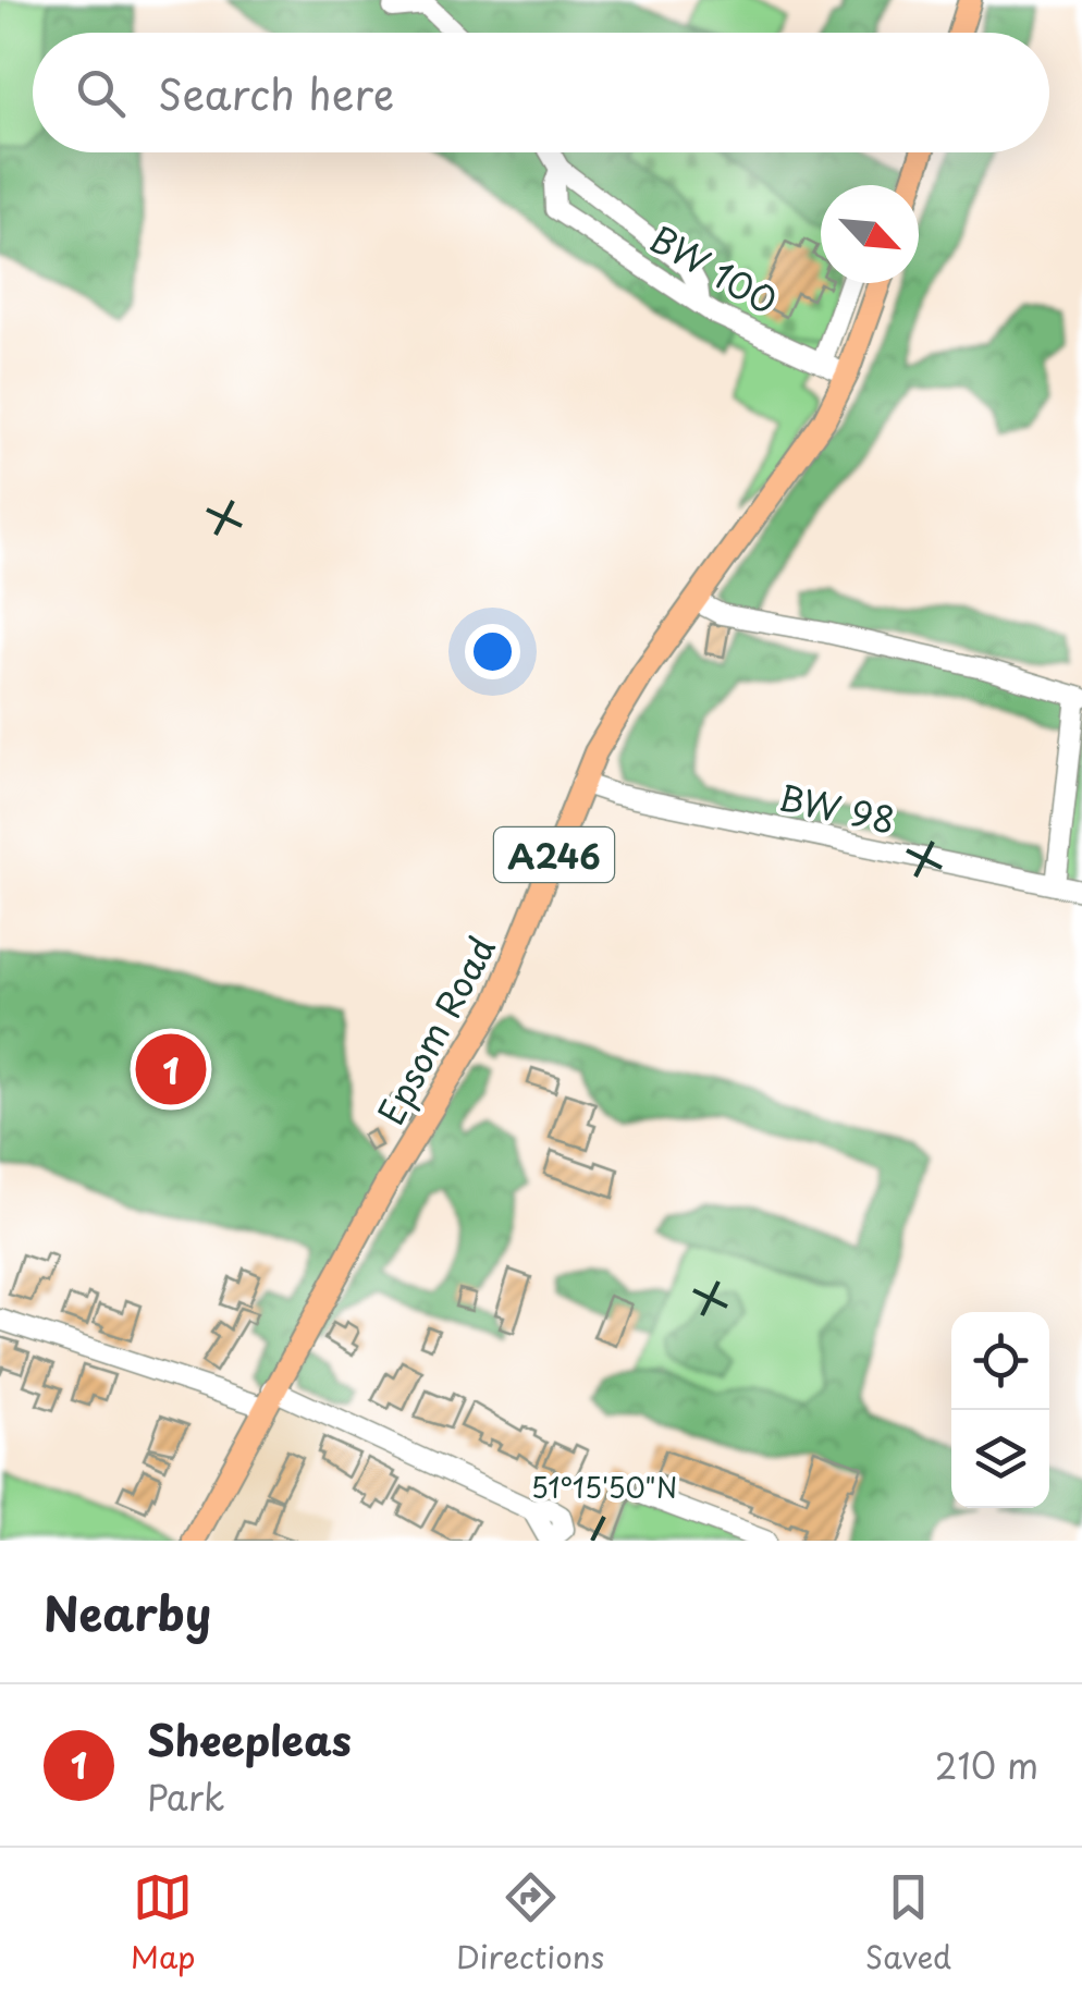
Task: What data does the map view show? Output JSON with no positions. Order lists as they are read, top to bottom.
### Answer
{
  "streets": {
    "main road": ["A246", "Epsom Road"],
    "street": ["BW 100", "BW 98"]
  },
  "crossings": [
    ["BW 100", "Epsom Road"],
    ["BW 98", "Epsom Road"]
  ],
  "north": "bottom right",
  "page": {
    "search": "Search here",
    "pins": "1",
    "heading": "Nearby",
    "list": [
      {
        "mark": "1",
        "name": "Sheepleas",
        "note": "Park",
        "value": "210 m"
      }
    ],
    "nav": ["Map", "Directions", "Saved"]
  },
  "coordinates": ["51°15'50\"N"]
}
